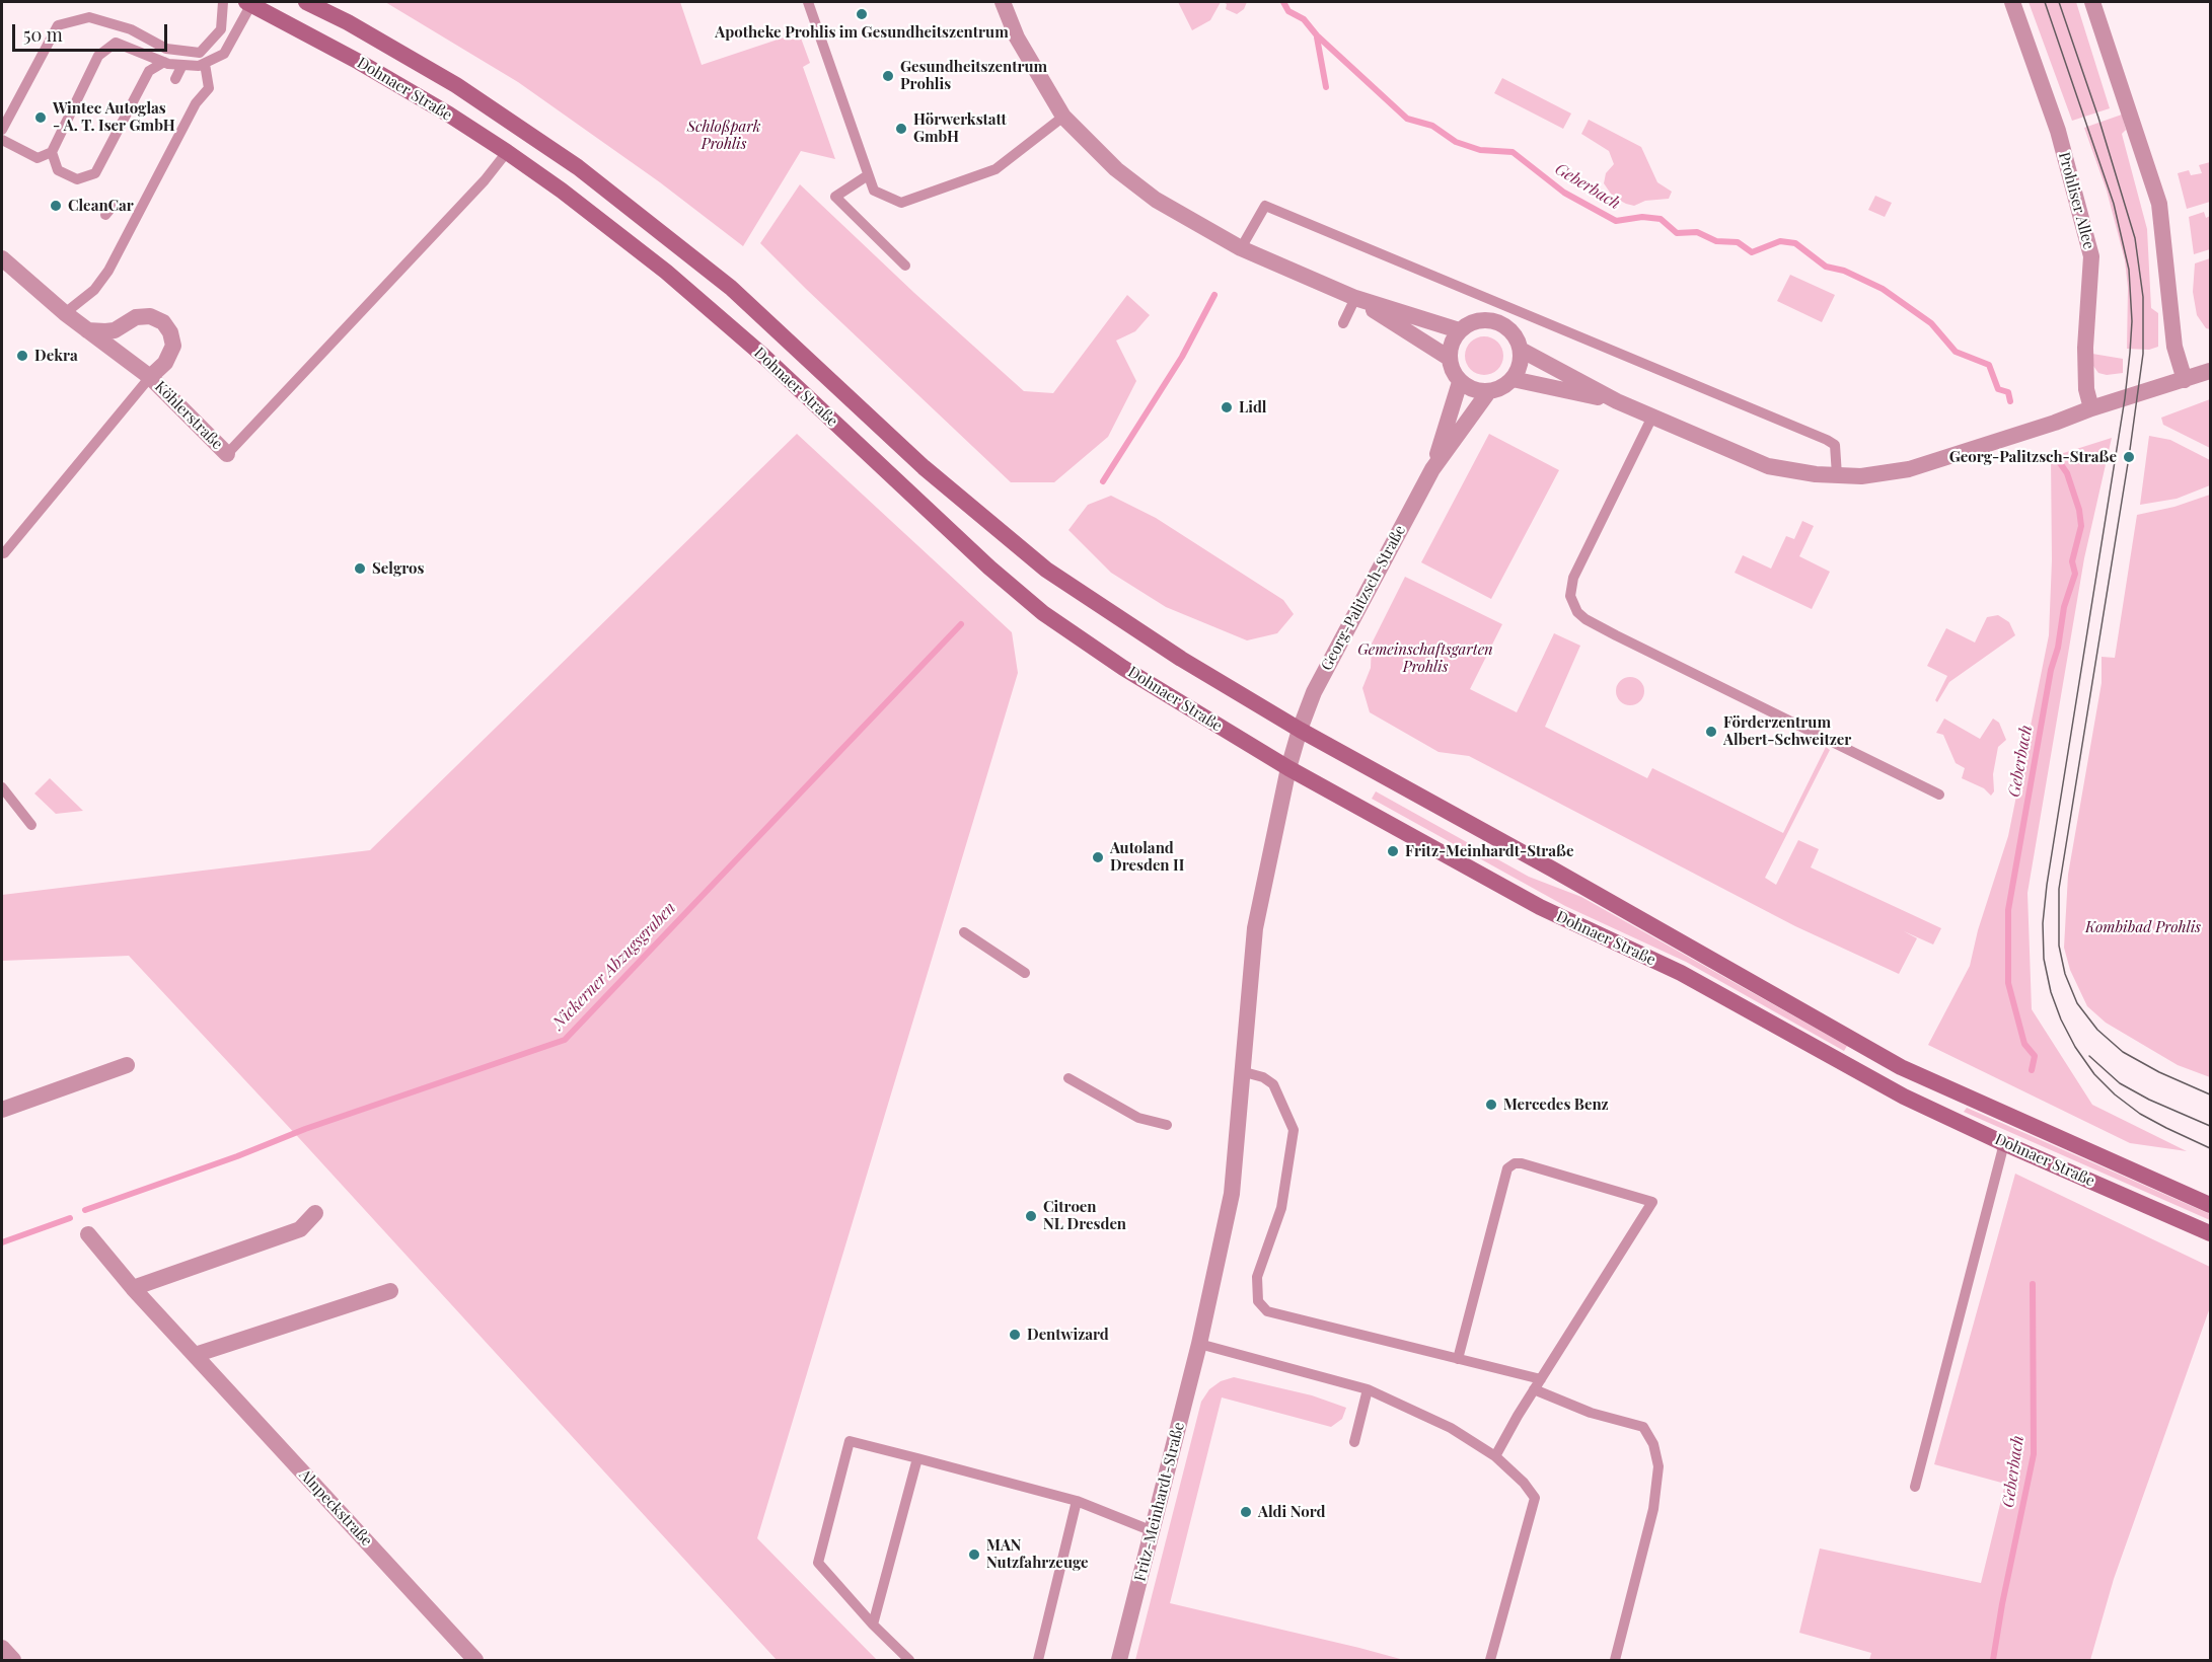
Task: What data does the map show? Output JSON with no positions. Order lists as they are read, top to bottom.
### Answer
{
  "streets": {
    "main road": ["Dohnaer Straße"],
    "street": [
      "Prohliser Allee",
      "Köhlerstraße",
      "Georg-Palitzsch-Straße",
      "Fritz-Meinhardt-Straße",
      "Alnpeckstraße"
    ]
  },
  "crossings": [
    ["Dohnaer Straße", "Georg-Palitzsch-Straße"],
    ["Dohnaer Straße", "Fritz-Meinhardt-Straße"],
    ["Georg-Palitzsch-Straße", "Fritz-Meinhardt-Straße"]
  ],
  "water": ["Geberbach", "Nickerner Abzugsgraben"],
  "parks": ["Schloßpark Prohlis", "Gemeinschaftsgarten Prohlis", "Kombibad Prohlis"],
  "places": [
    "Apotheke Prohlis im Gesundheitszentrum",
    "Gesundheitszentrum Prohlis",
    "Wintec Autoglas - A. T. Iser GmbH",
    "Hörwerkstatt GmbH",
    "CleanCar",
    "Dekra",
    "Lidl",
    "Georg-Palitzsch-Straße",
    "Selgros",
    "Förderzentrum Albert-Schweitzer",
    "Fritz-Meinhardt-Straße",
    "Autoland Dresden II",
    "Mercedes Benz",
    "Citroen NL Dresden",
    "Dentwizard",
    "Aldi Nord",
    "MAN Nutzfahrzeuge"
  ],
  "scale_bar": "50 m"
}
